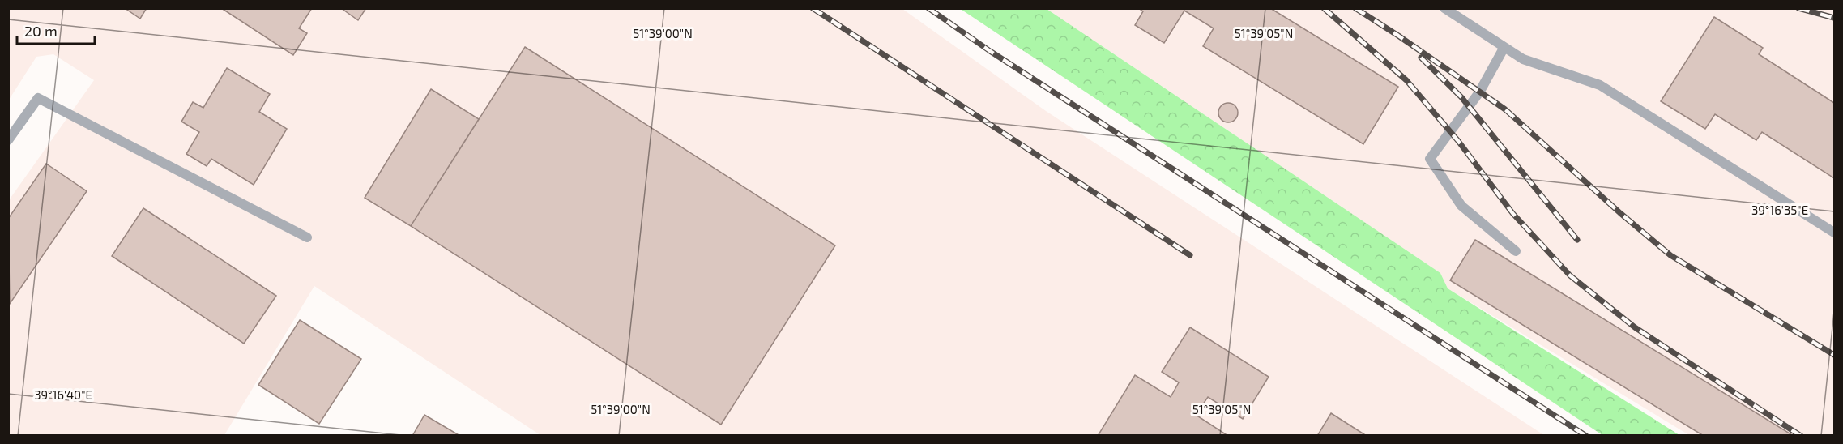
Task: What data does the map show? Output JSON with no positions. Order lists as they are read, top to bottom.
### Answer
{
  "scale_bar": "20 m",
  "coordinates": [
    "51°39'00\"N",
    "51°39'05\"N",
    "39°16'35\"E",
    "39°16'40\"E"
  ]
}
